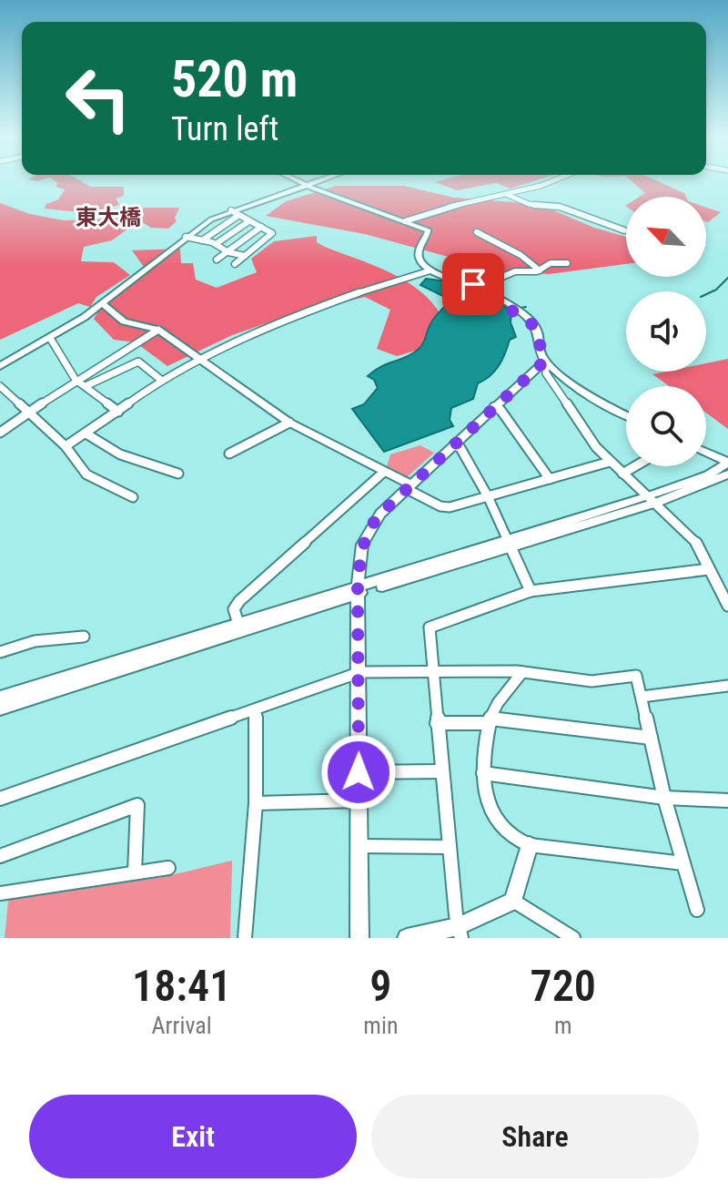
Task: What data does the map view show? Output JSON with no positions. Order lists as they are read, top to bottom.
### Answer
{
  "districts": ["東大橋"],
  "north": "top left",
  "page": {
    "turn": ["520 m", "Turn left"],
    "eta": [
      "18:41",
      "Arrival",
      "9",
      "min",
      "720",
      "m"
    ],
    "buttons": ["Exit", "Share"]
  }
}
